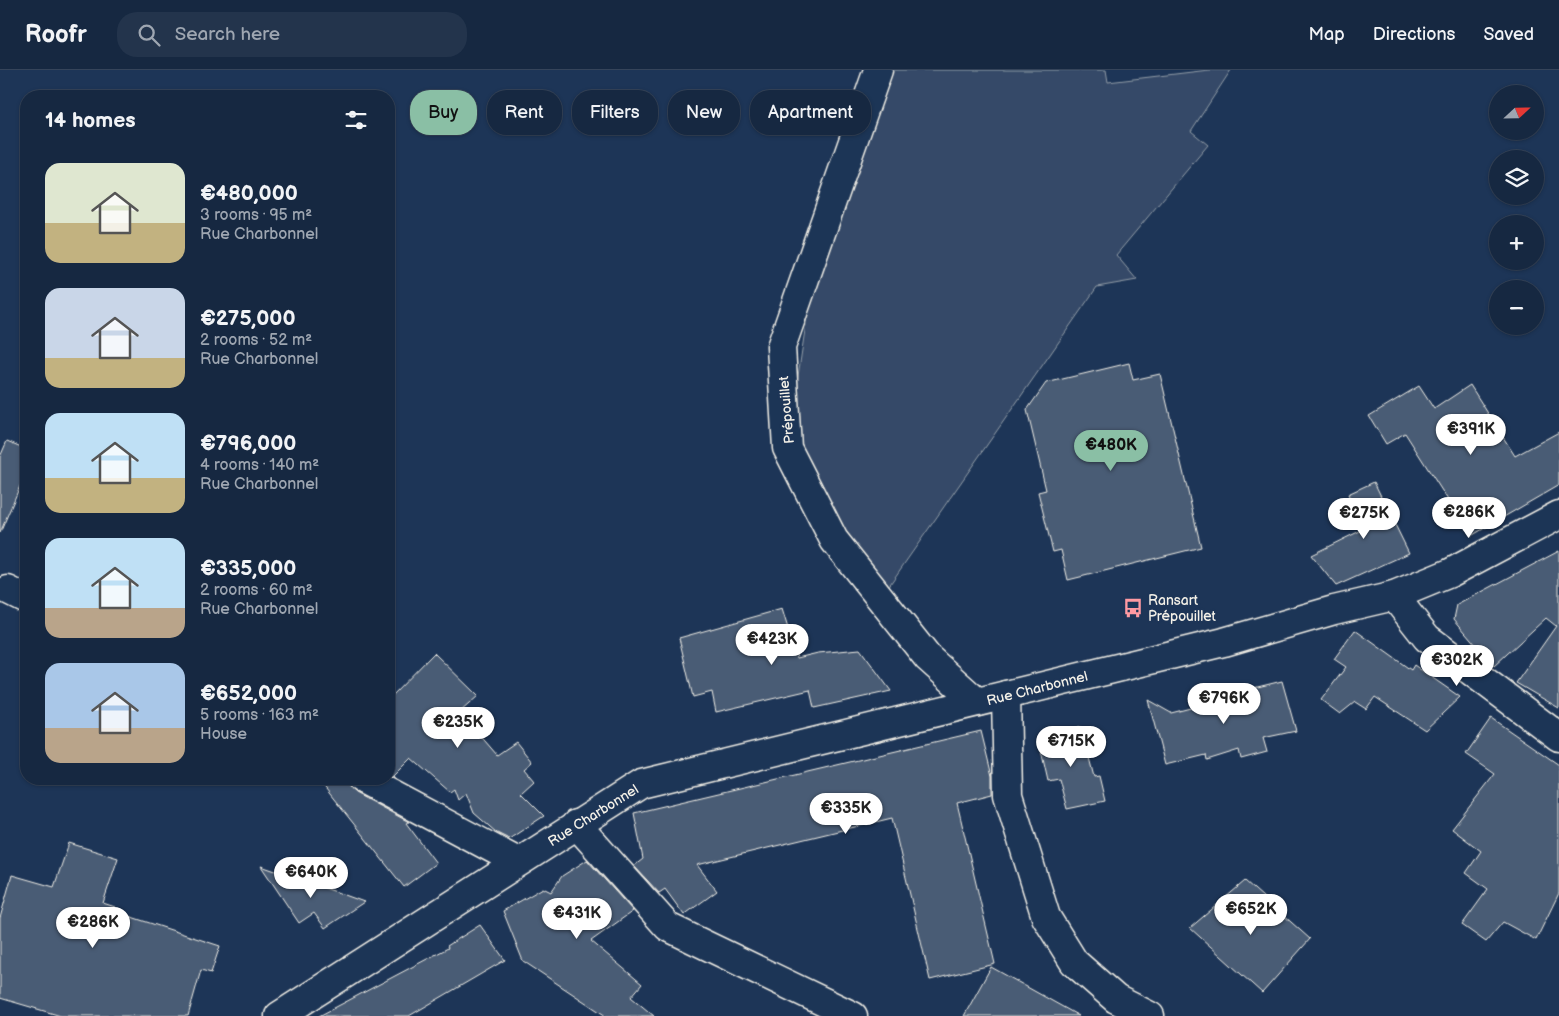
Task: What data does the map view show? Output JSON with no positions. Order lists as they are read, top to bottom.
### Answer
{
  "streets": {
    "street": ["Prépouillet", "Rue Charbonnel"]
  },
  "crossings": [
    ["Prépouillet", "Rue Charbonnel"]
  ],
  "places": {
    "bus stop": ["Ransart Prépouillet"]
  },
  "north": "right",
  "page": {
    "header": "Roofr",
    "search": "Search here",
    "nav": ["Map", "Directions", "Saved"],
    "map_buttons": ["+", "−"],
    "chip": [
      "Buy",
      "Rent",
      "Filters",
      "New",
      "Apartment"
    ],
    "heading": "14 homes",
    "list": [
      {
        "name": "€480,000",
        "note": "3 rooms · 95 m² · Rue Charbonnel"
      },
      {
        "name": "€275,000",
        "note": "2 rooms · 52 m² · Rue Charbonnel"
      },
      {
        "name": "€796,000",
        "note": "4 rooms · 140 m² · Rue Charbonnel"
      },
      {
        "name": "€335,000",
        "note": "2 rooms · 60 m² · Rue Charbonnel"
      },
      {
        "name": "€652,000",
        "note": "5 rooms · 163 m² · House"
      }
    ],
    "price": [
      "€391K",
      "€480K",
      "€286K",
      "€275K",
      "€423K",
      "€302K",
      "€796K",
      "€235K",
      "€715K",
      "€335K",
      "€640K",
      "€652K",
      "€431K",
      "€286K"
    ]
  }
}
